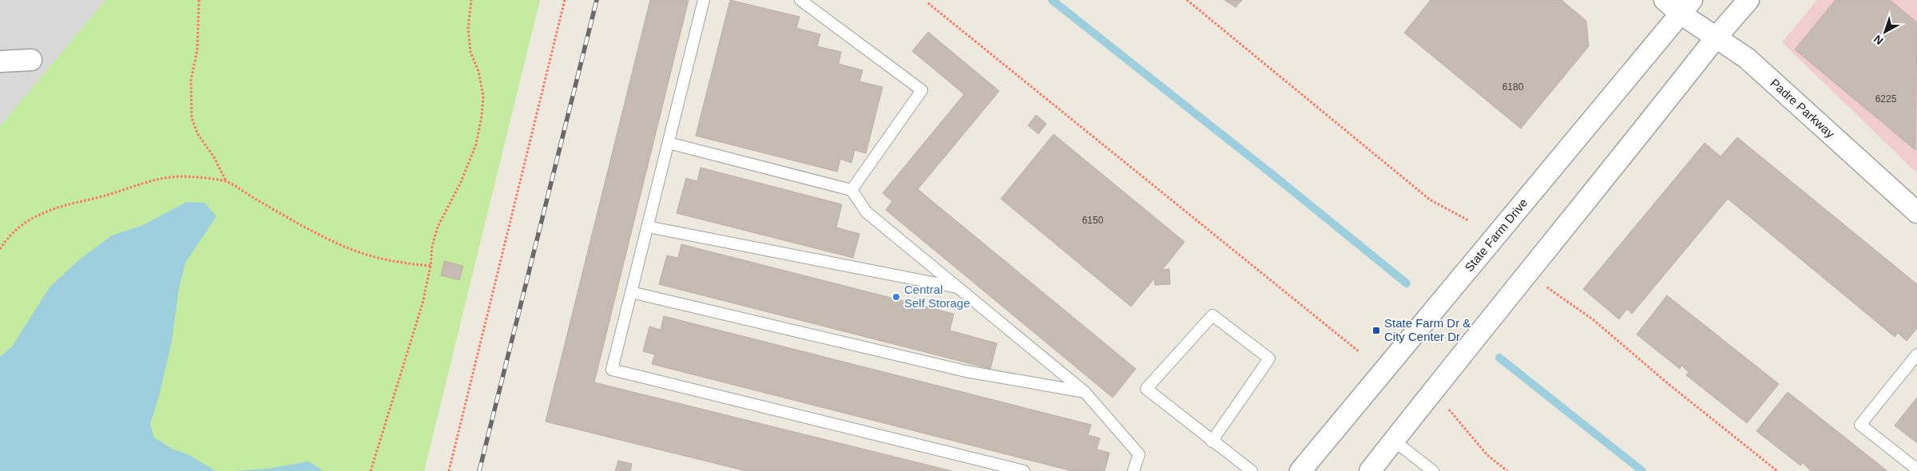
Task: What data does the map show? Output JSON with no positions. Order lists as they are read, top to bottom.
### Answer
{
  "streets": {
    "street": ["Padre Parkway", "State Farm Drive"]
  },
  "crossings": [
    ["Padre Parkway", "State Farm Drive"]
  ],
  "places": {
    "other": ["Central Self Storage"],
    "transit": ["State Farm Dr & City Center Dr"]
  },
  "house_numbers": ["6180", "6225", "6150"],
  "north": "bottom left"
}
